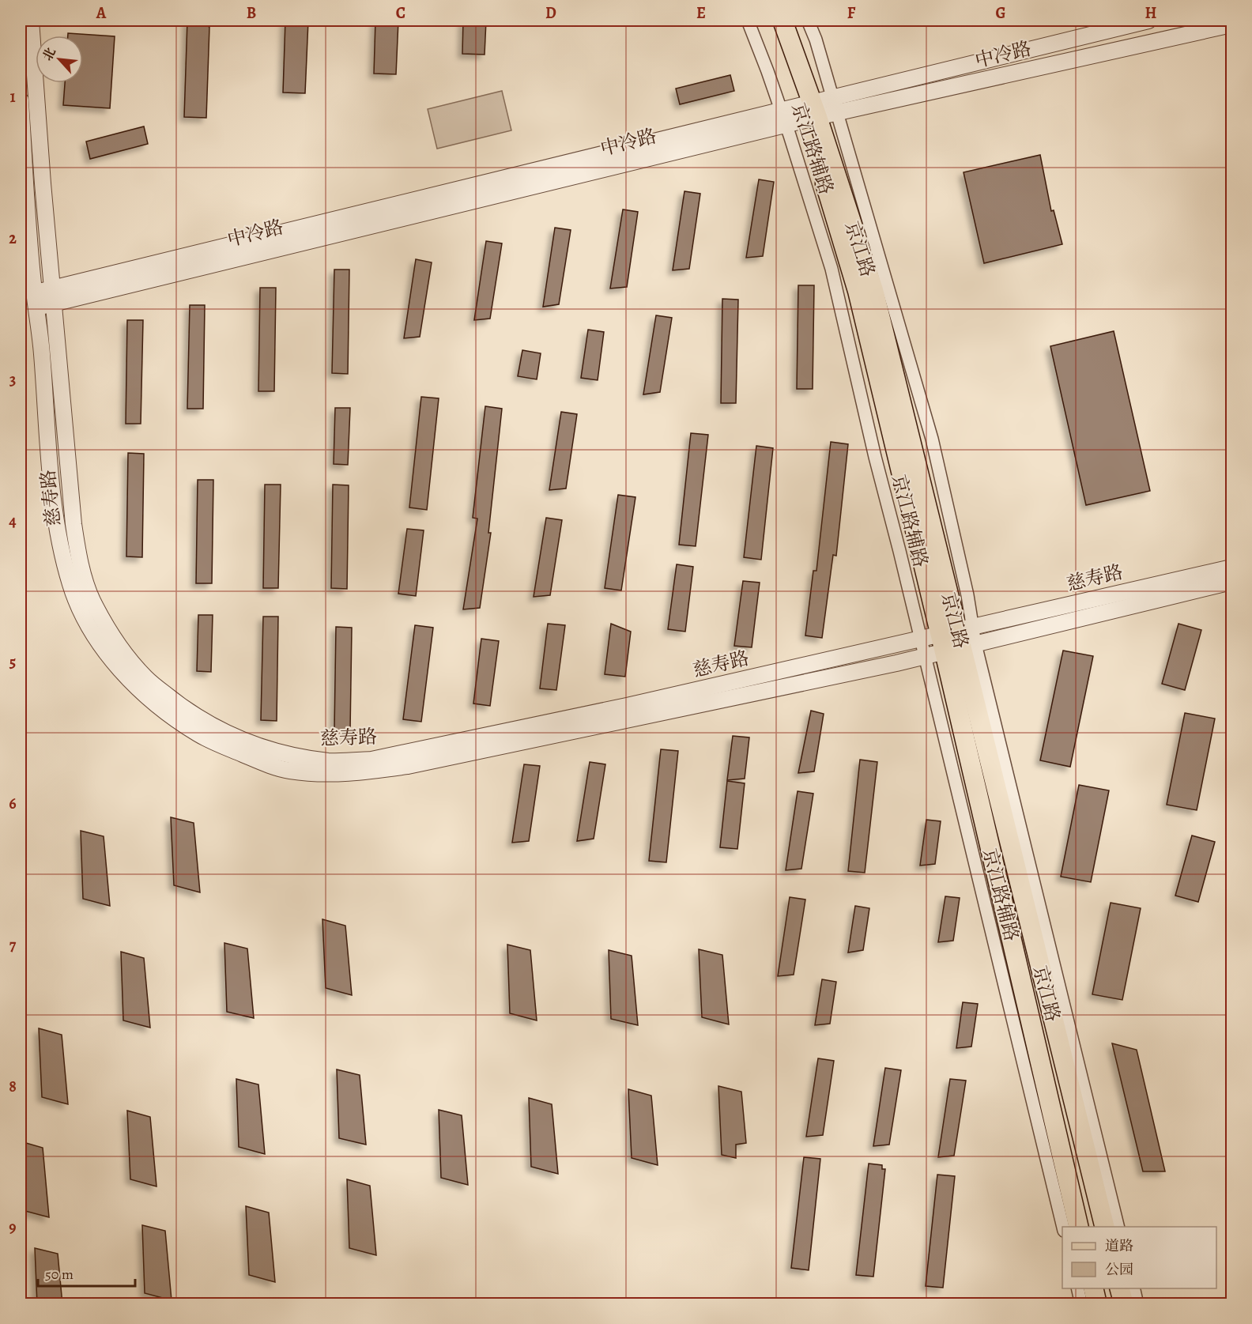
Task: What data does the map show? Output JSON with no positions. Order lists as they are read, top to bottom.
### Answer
{
  "streets": {
    "main road": ["京江路"],
    "street": ["中冷路", "京江路辅路", "慈寿路"]
  },
  "crossings": [
    ["中冷路", "京江路辅路"],
    ["中冷路", "京江路"],
    ["中冷路", "慈寿路"],
    ["京江路辅路", "京江路"],
    ["京江路辅路", "慈寿路"],
    ["京江路", "慈寿路"]
  ],
  "legend": ["道路", "公园"],
  "scale_bar": "50 m",
  "north": "top left",
  "grid": {
    "columns": [
      "A",
      "B",
      "C",
      "D",
      "E",
      "F",
      "G",
      "H"
    ],
    "rows": [
      "1",
      "2",
      "3",
      "4",
      "5",
      "6",
      "7",
      "8",
      "9"
    ]
  }
}
